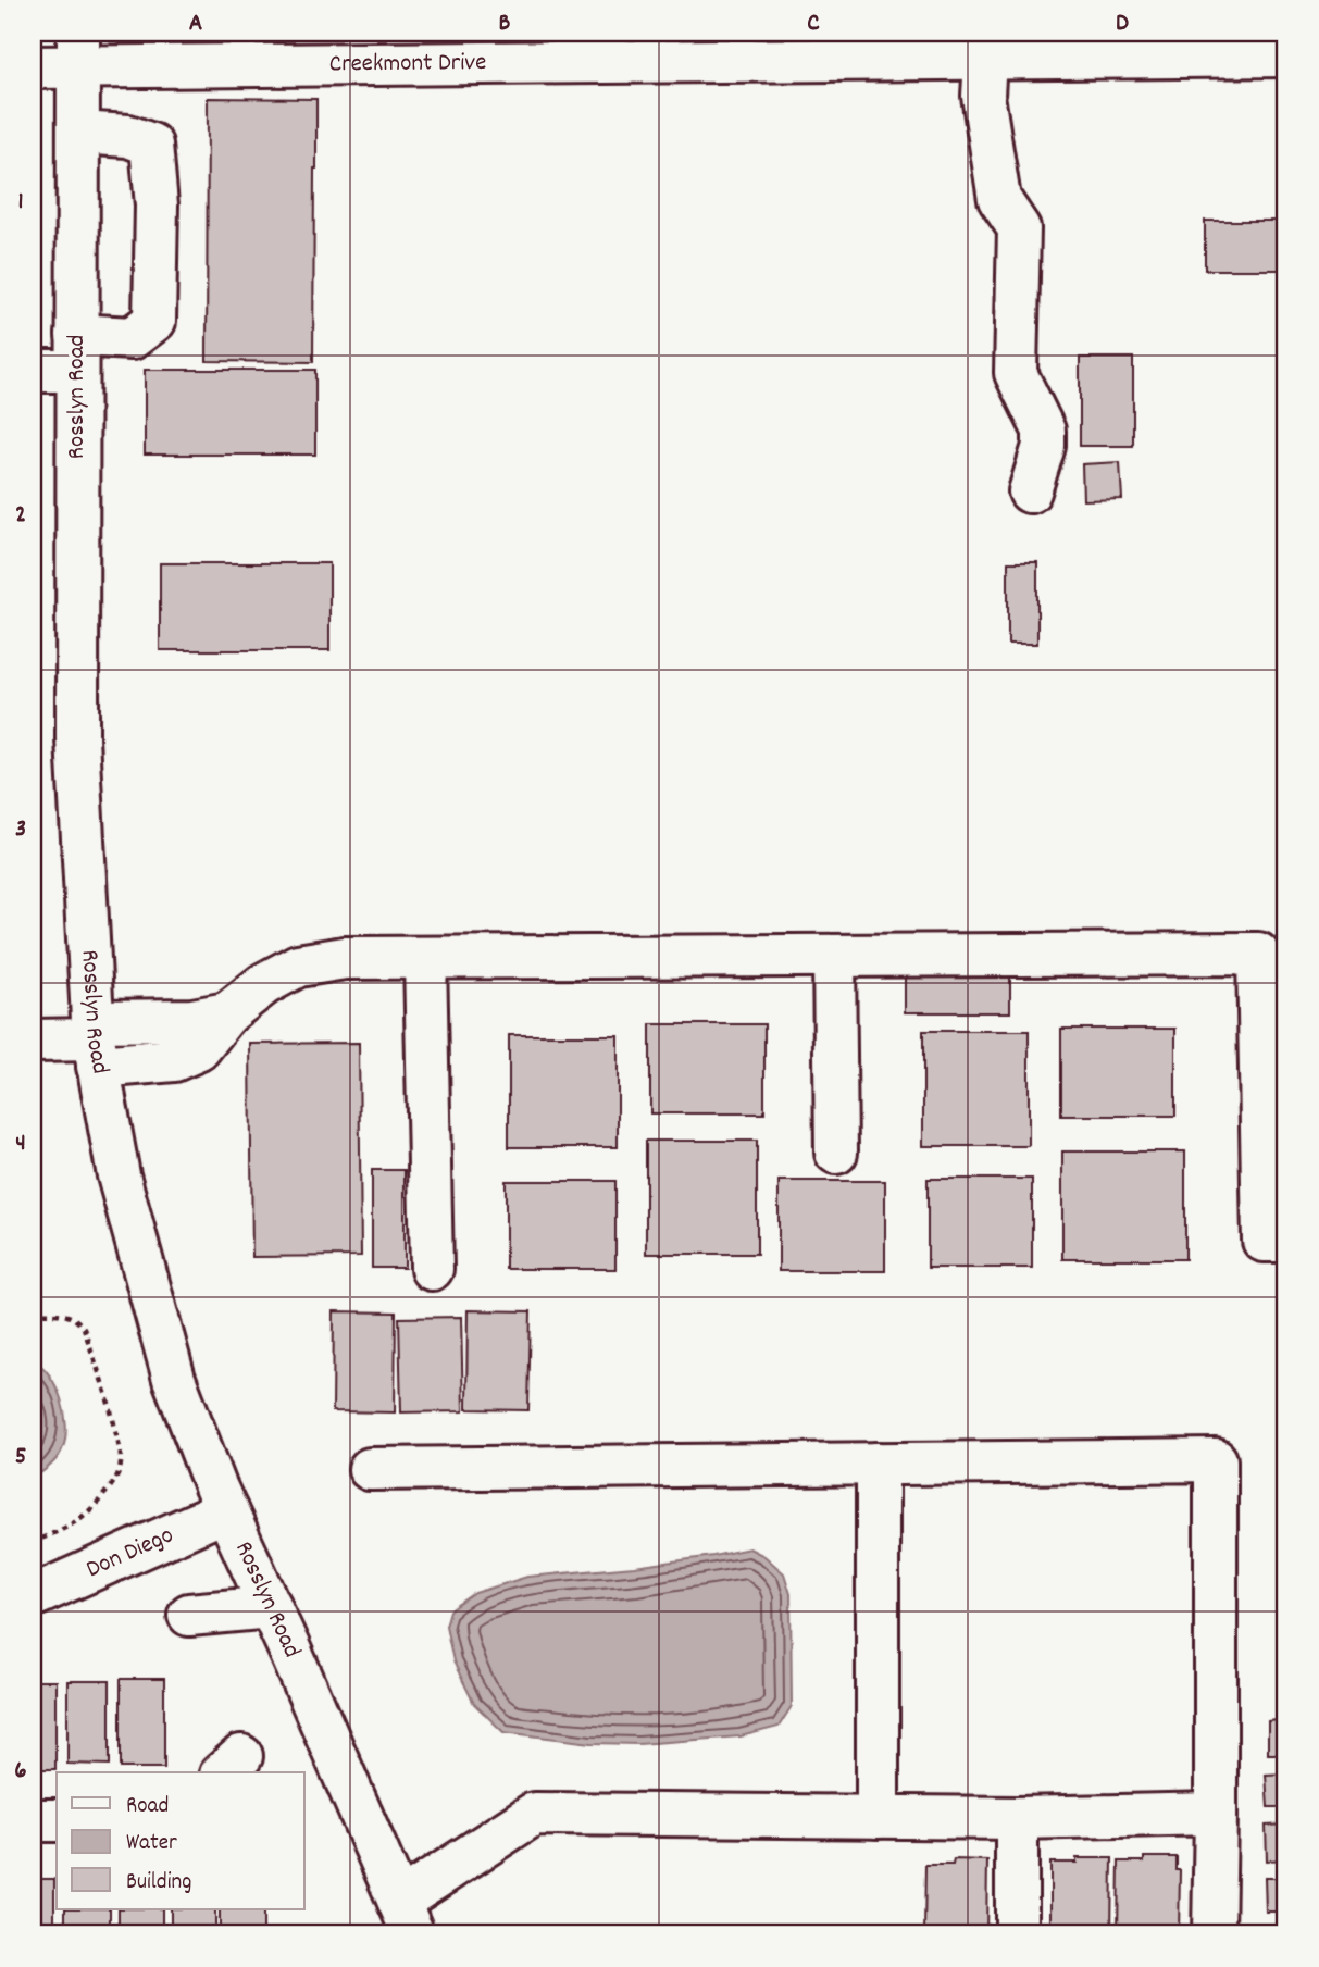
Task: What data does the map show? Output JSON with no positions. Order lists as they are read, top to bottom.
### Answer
{
  "streets": {
    "street": ["Creekmont Drive", "Rosslyn Road", "Don Diego"]
  },
  "crossings": [
    ["Creekmont Drive", "Rosslyn Road"],
    ["Rosslyn Road", "Don Diego"]
  ],
  "legend": ["Road", "Water", "Building"],
  "grid": {
    "columns": [
      "A",
      "B",
      "C",
      "D"
    ],
    "rows": [
      "1",
      "2",
      "3",
      "4",
      "5",
      "6"
    ]
  }
}
